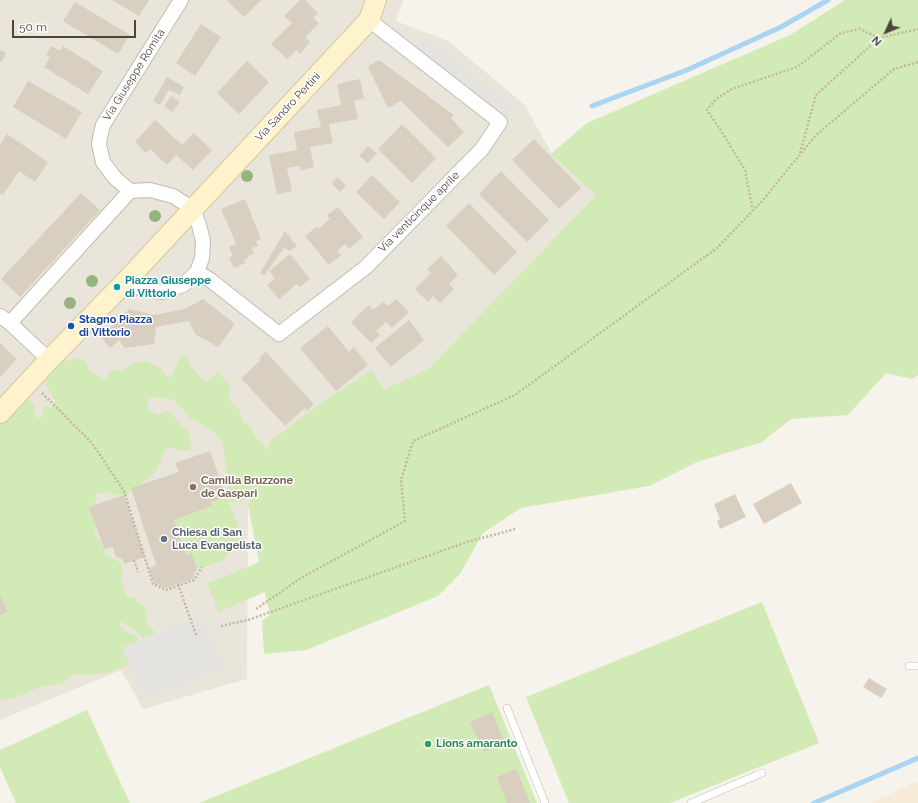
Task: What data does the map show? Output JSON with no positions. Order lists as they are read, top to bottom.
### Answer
{
  "streets": {
    "street": ["Via Giuseppe Romita", "Via Sandro Pertini", "Via venticinque aprile"]
  },
  "crossings": [
    ["Via Sandro Pertini", "Via venticinque aprile"]
  ],
  "places": [
    "Piazza Giuseppe di Vittorio",
    "Stagno Piazza di Vittorio",
    "Camilla Bruzzone de Gaspari",
    "Chiesa di San Luca Evangelista",
    "Lions amaranto"
  ],
  "scale_bar": "50 m",
  "north": "bottom left"
}
